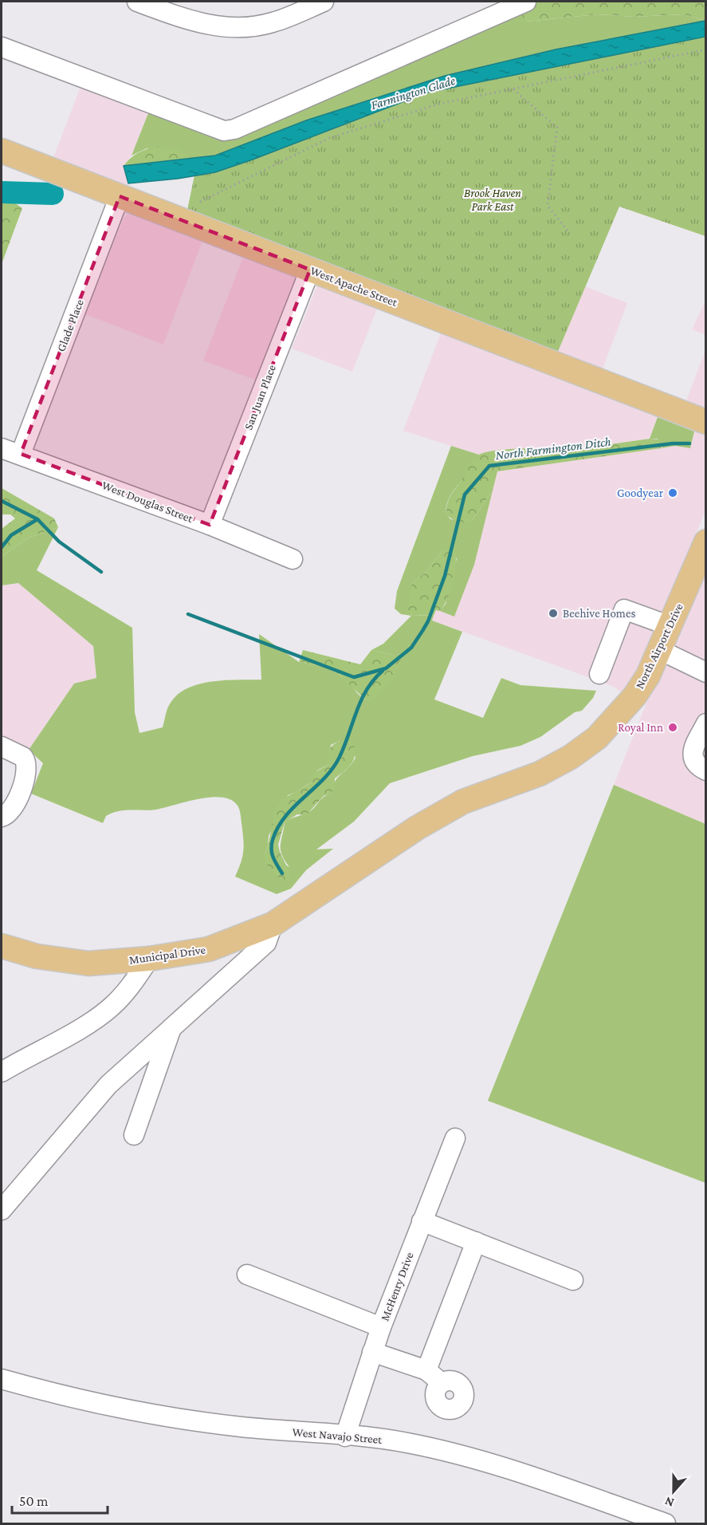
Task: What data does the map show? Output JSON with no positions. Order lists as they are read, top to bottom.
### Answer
{
  "streets": {
    "main road": ["West Apache Street", "North Airport Drive", "Municipal Drive"],
    "street": [
      "Glade Place",
      "San Juan Place",
      "West Douglas Street",
      "McHenry Drive",
      "West Navajo Street"
    ]
  },
  "crossings": [
    ["West Apache Street", "Glade Place"],
    ["West Apache Street", "San Juan Place"],
    ["Glade Place", "West Douglas Street"],
    ["San Juan Place", "West Douglas Street"],
    ["North Airport Drive", "Municipal Drive"],
    ["McHenry Drive", "West Navajo Street"]
  ],
  "water": ["Farmington Glade", "North Farmington Ditch"],
  "parks": ["Brook Haven Park East"],
  "places": ["Goodyear", "Beehive Homes", "Royal Inn"],
  "scale_bar": "50 m",
  "north": "bottom"
}
